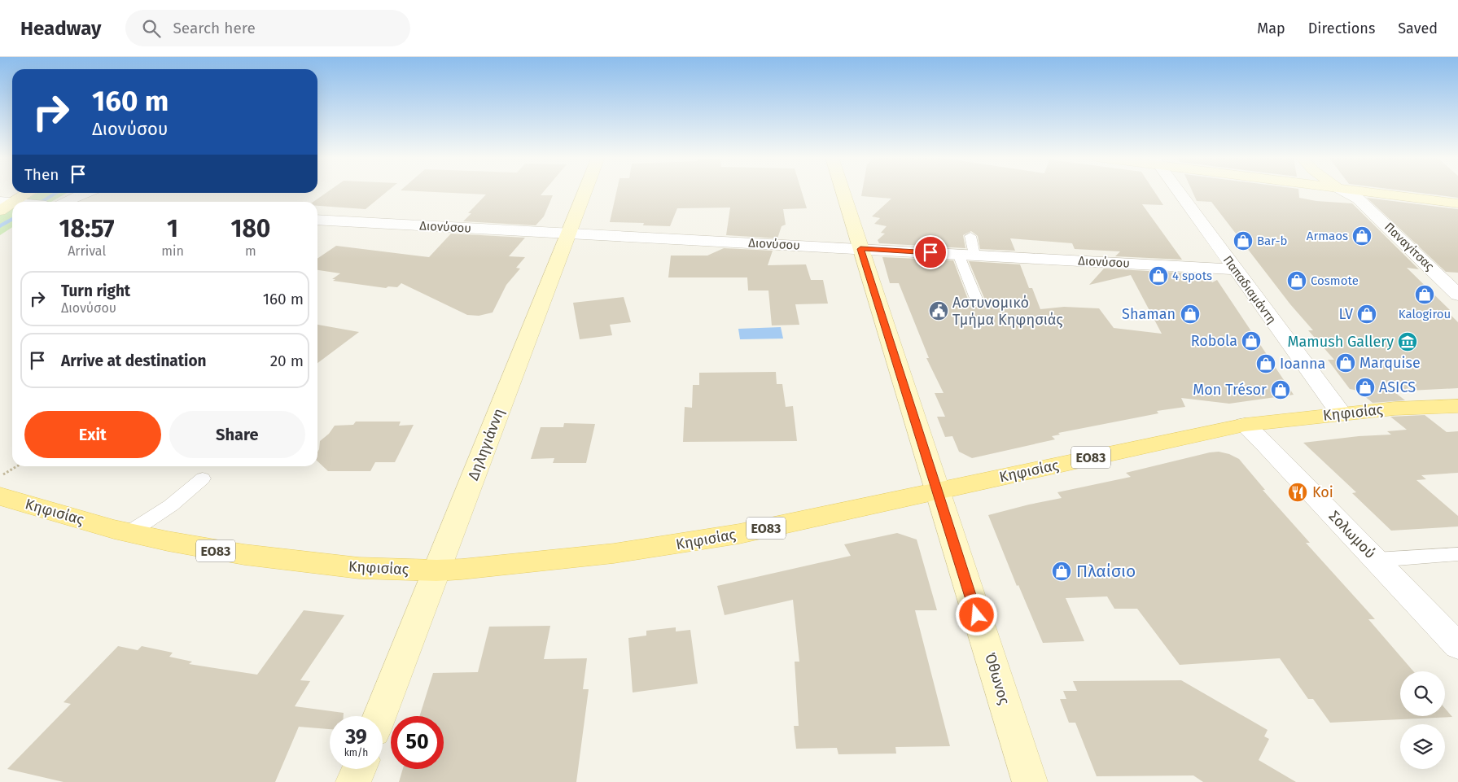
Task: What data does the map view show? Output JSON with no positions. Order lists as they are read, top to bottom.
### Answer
{
  "streets": {
    "main road": ["Κηφισίας", "ΕΟ83"],
    "street": [
      "Διονύσου",
      "Παναγίτσας",
      "Παπαδιαμάντη",
      "Δηληγιάννη",
      "Σολωμού",
      "Όθωνος"
    ]
  },
  "crossings": [
    ["Διονύσου", "Παπαδιαμάντη"],
    ["Διονύσου", "Δηληγιάννη"],
    ["Διονύσου", "Όθωνος"],
    ["Παπαδιαμάντη", "Κηφισίας"],
    ["Κηφισίας", "Δηληγιάννη"],
    ["Κηφισίας", "Σολωμού"],
    ["Κηφισίας", "Όθωνος"]
  ],
  "places": {
    "shop": [
      "Armaos",
      "Bar-b",
      "4 spots",
      "Cosmote",
      "Kalogirou",
      "Shaman",
      "LV",
      "Robola",
      "Marquise",
      "Ioanna",
      "ASICS",
      "Mon Trésor",
      "Πλαίσιο"
    ],
    "public building": ["Αστυνομικό Τμήμα Κηφησιάς"],
    "museum": ["Mamush Gallery"],
    "restaurant": ["Koi"]
  },
  "page": {
    "header": "Headway",
    "search": "Search here",
    "nav": ["Map", "Directions", "Saved"],
    "turn": ["160 m", "Διονύσου"],
    "then": "Then",
    "eta": [
      "18:57",
      "Arrival",
      "1",
      "min",
      "180",
      "m"
    ],
    "list": [
      {
        "name": "Turn right",
        "note": "Διονύσου",
        "value": "160 m"
      },
      {
        "name": "Arrive at destination",
        "value": "20 m"
      }
    ],
    "buttons": ["Exit", "Share"],
    "speed": "39 km/h",
    "limit": "50"
  }
}
